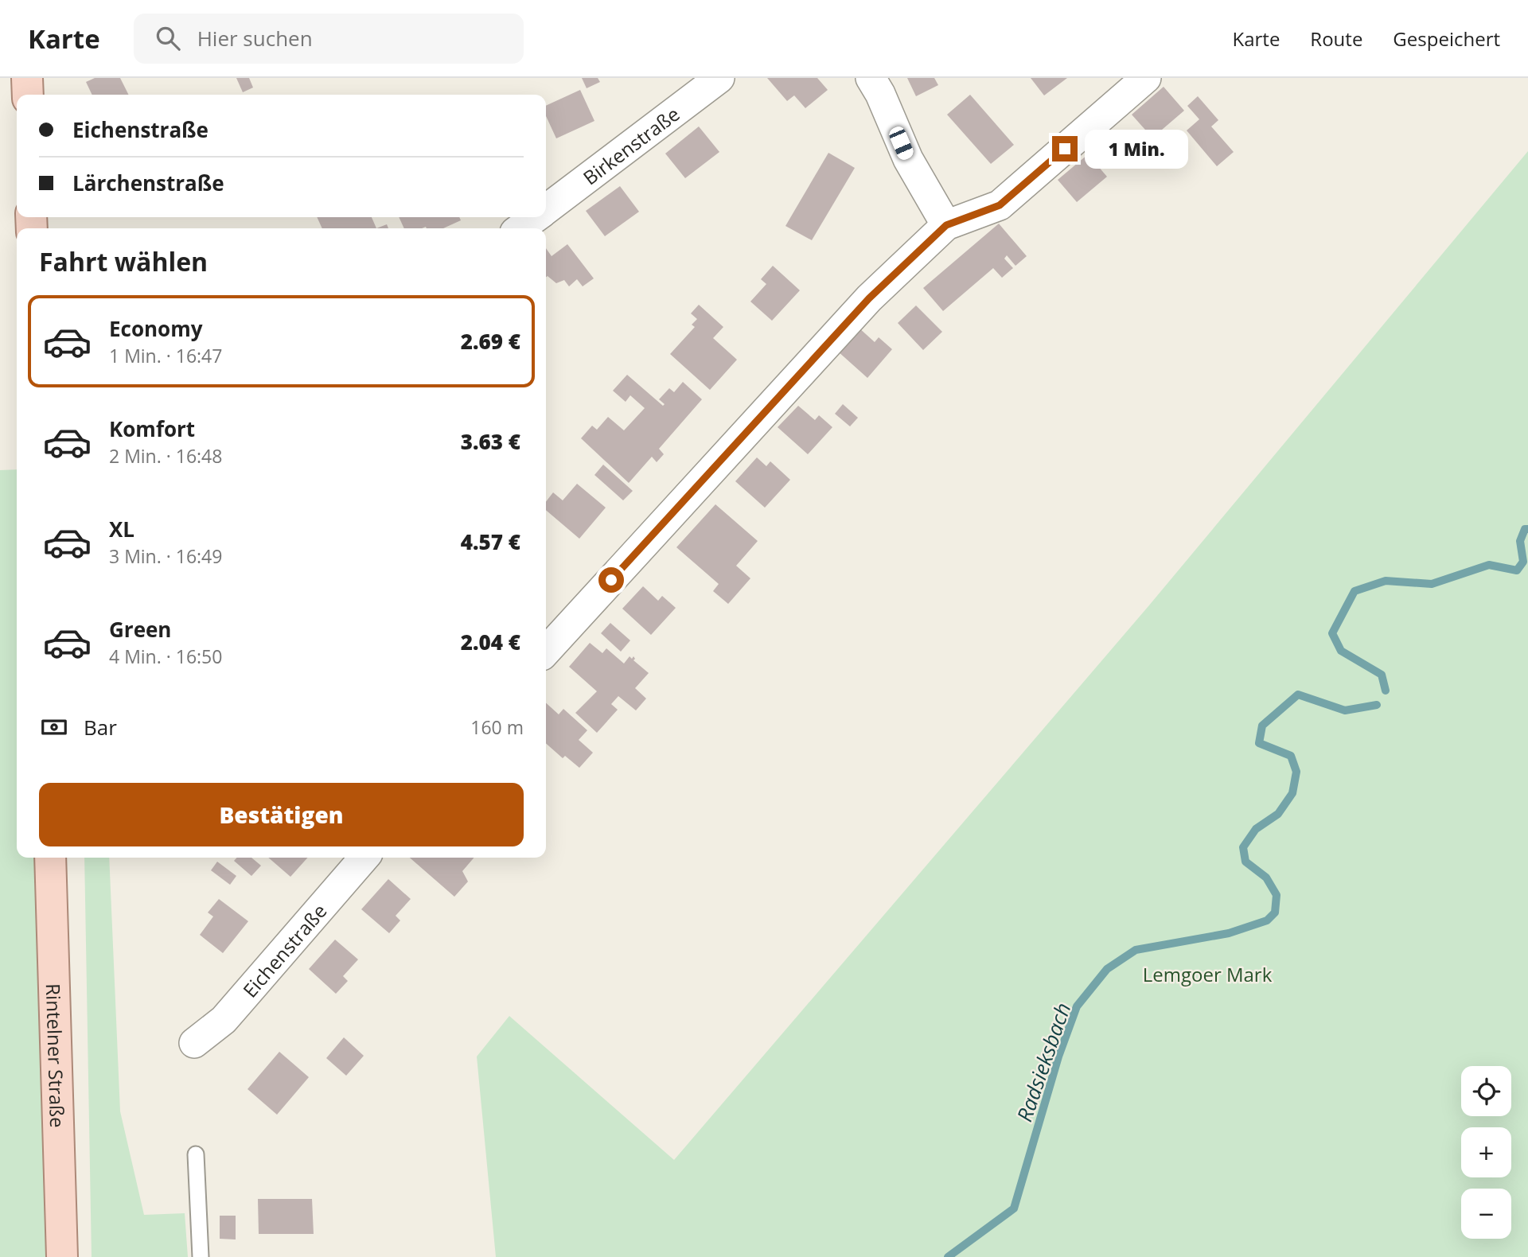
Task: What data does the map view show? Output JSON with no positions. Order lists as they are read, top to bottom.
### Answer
{
  "streets": {
    "main road": ["Rintelner Straße"],
    "street": ["Birkenstraße", "Eichenstraße"]
  },
  "water": ["Radsieksbach"],
  "parks": ["Lemgoer Mark"],
  "page": {
    "header": "Karte",
    "search": "Hier suchen",
    "nav": ["Karte", "Route", "Gespeichert"],
    "banner": ["Eichenstraße", "Lärchenstraße"],
    "bubble": "1 Min.",
    "heading": "Fahrt wählen",
    "list": [
      {
        "name": "Economy",
        "note": "1 Min. · 16:47",
        "value": "2.69 €"
      },
      {
        "name": "Komfort",
        "note": "2 Min. · 16:48",
        "value": "3.63 €"
      },
      {
        "name": "XL",
        "note": "3 Min. · 16:49",
        "value": "4.57 €"
      },
      {
        "name": "Green",
        "note": "4 Min. · 16:50",
        "value": "2.04 €"
      }
    ],
    "pay": ["Bar", "160 m"],
    "buttons": "Bestätigen",
    "map_buttons": ["+", "−"]
  }
}
